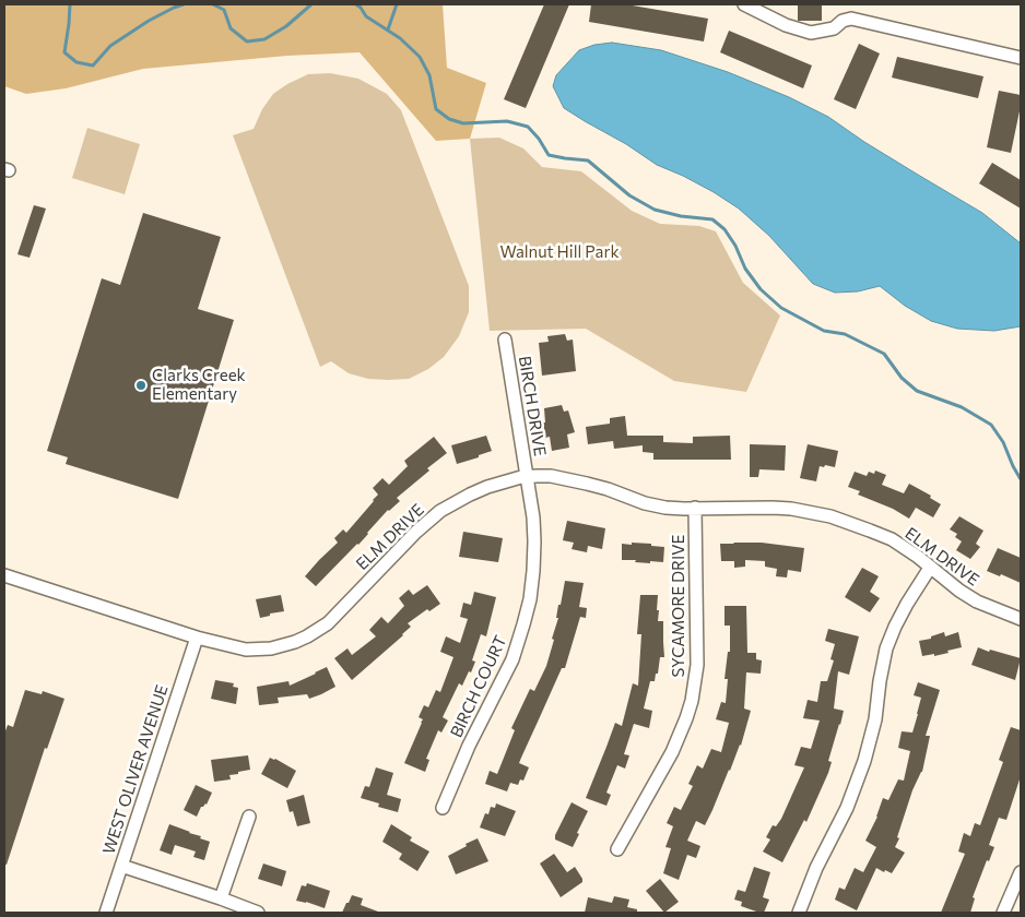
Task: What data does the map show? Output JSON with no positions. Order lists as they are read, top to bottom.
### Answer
{
  "streets": {
    "street": [
      "BIRCH DRIVE",
      "ELM DRIVE",
      "SYCAMORE DRIVE",
      "BIRCH COURT",
      "WEST OLIVER AVENUE"
    ]
  },
  "crossings": [
    ["BIRCH DRIVE", "ELM DRIVE"],
    ["BIRCH DRIVE", "BIRCH COURT"],
    ["ELM DRIVE", "SYCAMORE DRIVE"],
    ["ELM DRIVE", "BIRCH COURT"],
    ["ELM DRIVE", "WEST OLIVER AVENUE"]
  ],
  "parks": ["Walnut Hill Park"],
  "places": ["Clarks Creek Elementary"]
}
